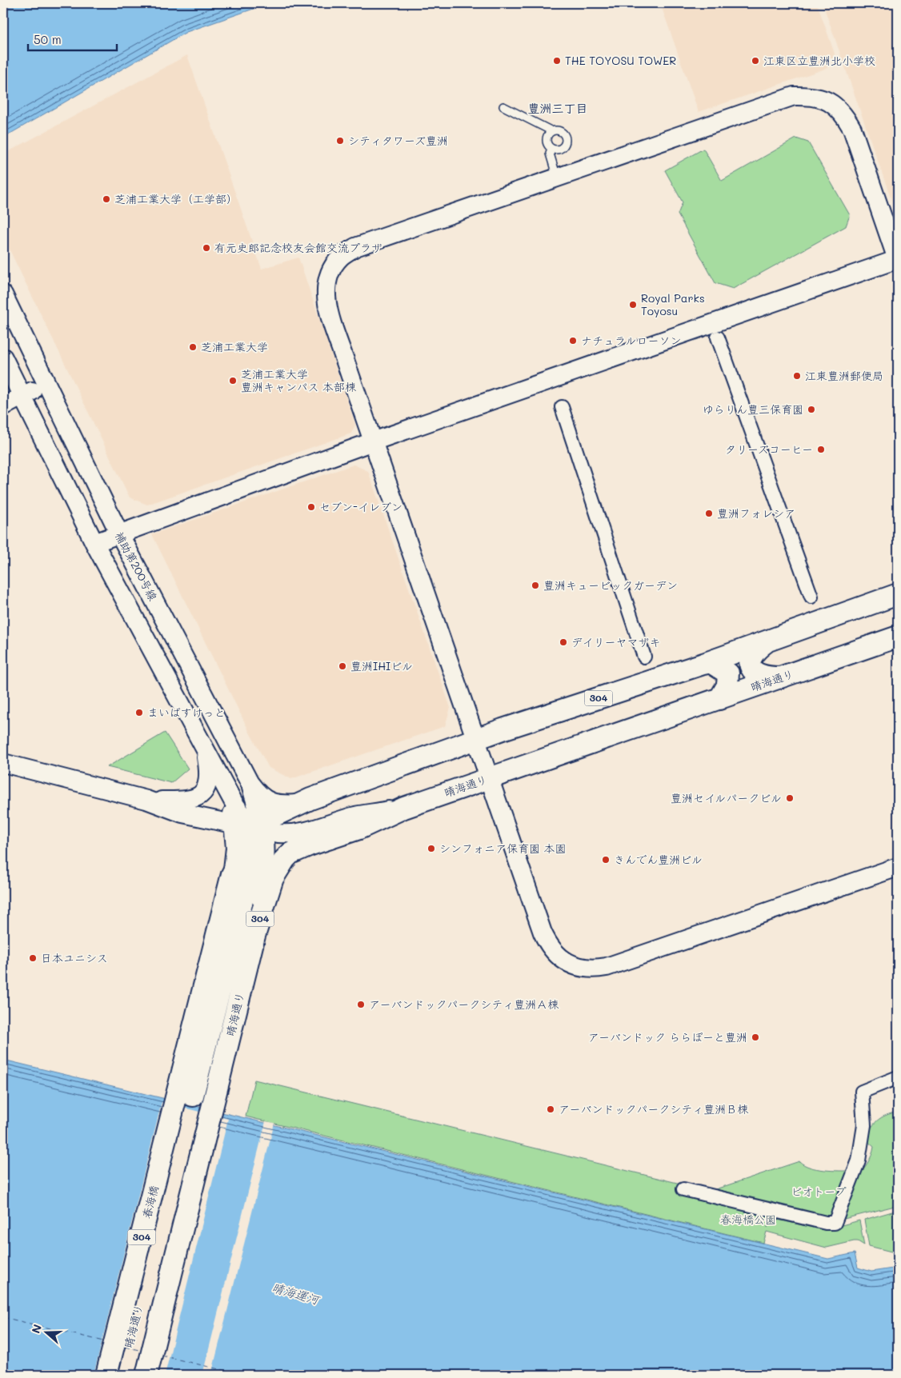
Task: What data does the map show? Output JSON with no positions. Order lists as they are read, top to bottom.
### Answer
{
  "streets": {
    "main road": ["晴海通り", "304", "春海橋"],
    "street": ["補助第200号線"]
  },
  "crossings": [
    ["補助第200号線", "晴海通り"],
    ["晴海通り", "春海橋"]
  ],
  "districts": ["豊洲三丁目"],
  "water": ["晴海運河"],
  "parks": ["ビオトープ", "春海橋公園"],
  "places": [
    "THE TOYOSU TOWER",
    "江東区立豊洲北小学校",
    "シティタワーズ豊洲",
    "芝浦工業大学（工学部）",
    "有元史郎記念校友会館交流プラザ",
    "Royal Parks Toyosu",
    "ナチュラルローソン",
    "芝浦工業大学",
    "江東豊洲郵便局",
    "芝浦工業大学 豊洲キャンパス 本部棟",
    "ゆらりん豊三保育園",
    "タリーズコーヒー",
    "セブン-イレブン",
    "豊洲フォレシア",
    "豊洲キュービックガーデン",
    "デイリーヤマザキ",
    "豊洲IHIビル",
    "まいばすけっと",
    "豊洲セイルパークビル",
    "シンフォニア保育園 本園",
    "きんでん豊洲ビル",
    "日本ユニシス",
    "アーバンドックパークシティ豊洲Ａ棟",
    "アーバンドック ららぽーと豊洲",
    "アーバンドックパークシティ豊洲Ｂ棟"
  ],
  "scale_bar": "50 m",
  "north": "left"
}
